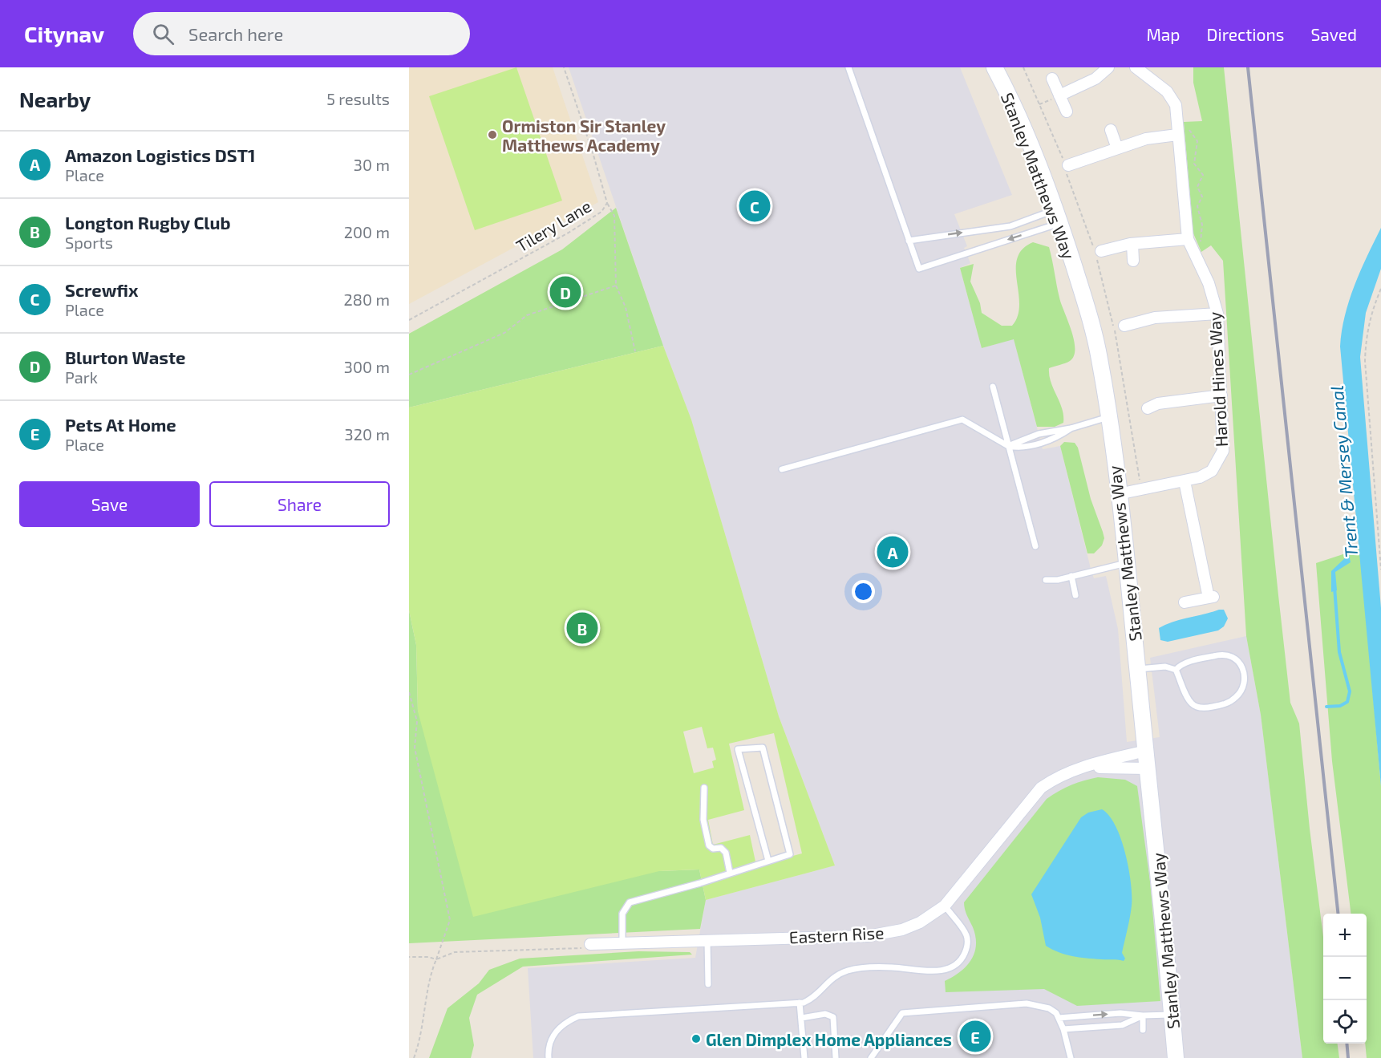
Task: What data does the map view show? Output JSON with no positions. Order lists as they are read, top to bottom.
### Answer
{
  "streets": {
    "main road": ["Stanley Matthews Way"],
    "street": ["Harold Hines Way", "Eastern Rise"],
    "path": ["Tilery Lane"]
  },
  "crossings": [
    ["Stanley Matthews Way", "Harold Hines Way"],
    ["Stanley Matthews Way", "Eastern Rise"]
  ],
  "water": ["Trent & Mersey Canal"],
  "places": ["Ormiston Sir Stanley Matthews Academy", "Glen Dimplex Home Appliances"],
  "page": {
    "header": "Citynav",
    "search": "Search here",
    "nav": ["Map", "Directions", "Saved"],
    "heading": ["Nearby", "5 results"],
    "list": [
      {
        "mark": "A",
        "name": "Amazon Logistics DST1",
        "note": "Place",
        "value": "30 m"
      },
      {
        "mark": "B",
        "name": "Longton Rugby Club",
        "note": "Sports",
        "value": "200 m"
      },
      {
        "mark": "C",
        "name": "Screwfix",
        "note": "Place",
        "value": "280 m"
      },
      {
        "mark": "D",
        "name": "Blurton Waste",
        "note": "Park",
        "value": "300 m"
      },
      {
        "mark": "E",
        "name": "Pets At Home",
        "note": "Place",
        "value": "320 m"
      }
    ],
    "pins": [
      "C",
      "D",
      "A",
      "B",
      "E"
    ],
    "buttons": ["Save", "Share"],
    "map_buttons": ["+", "−"]
  }
}
